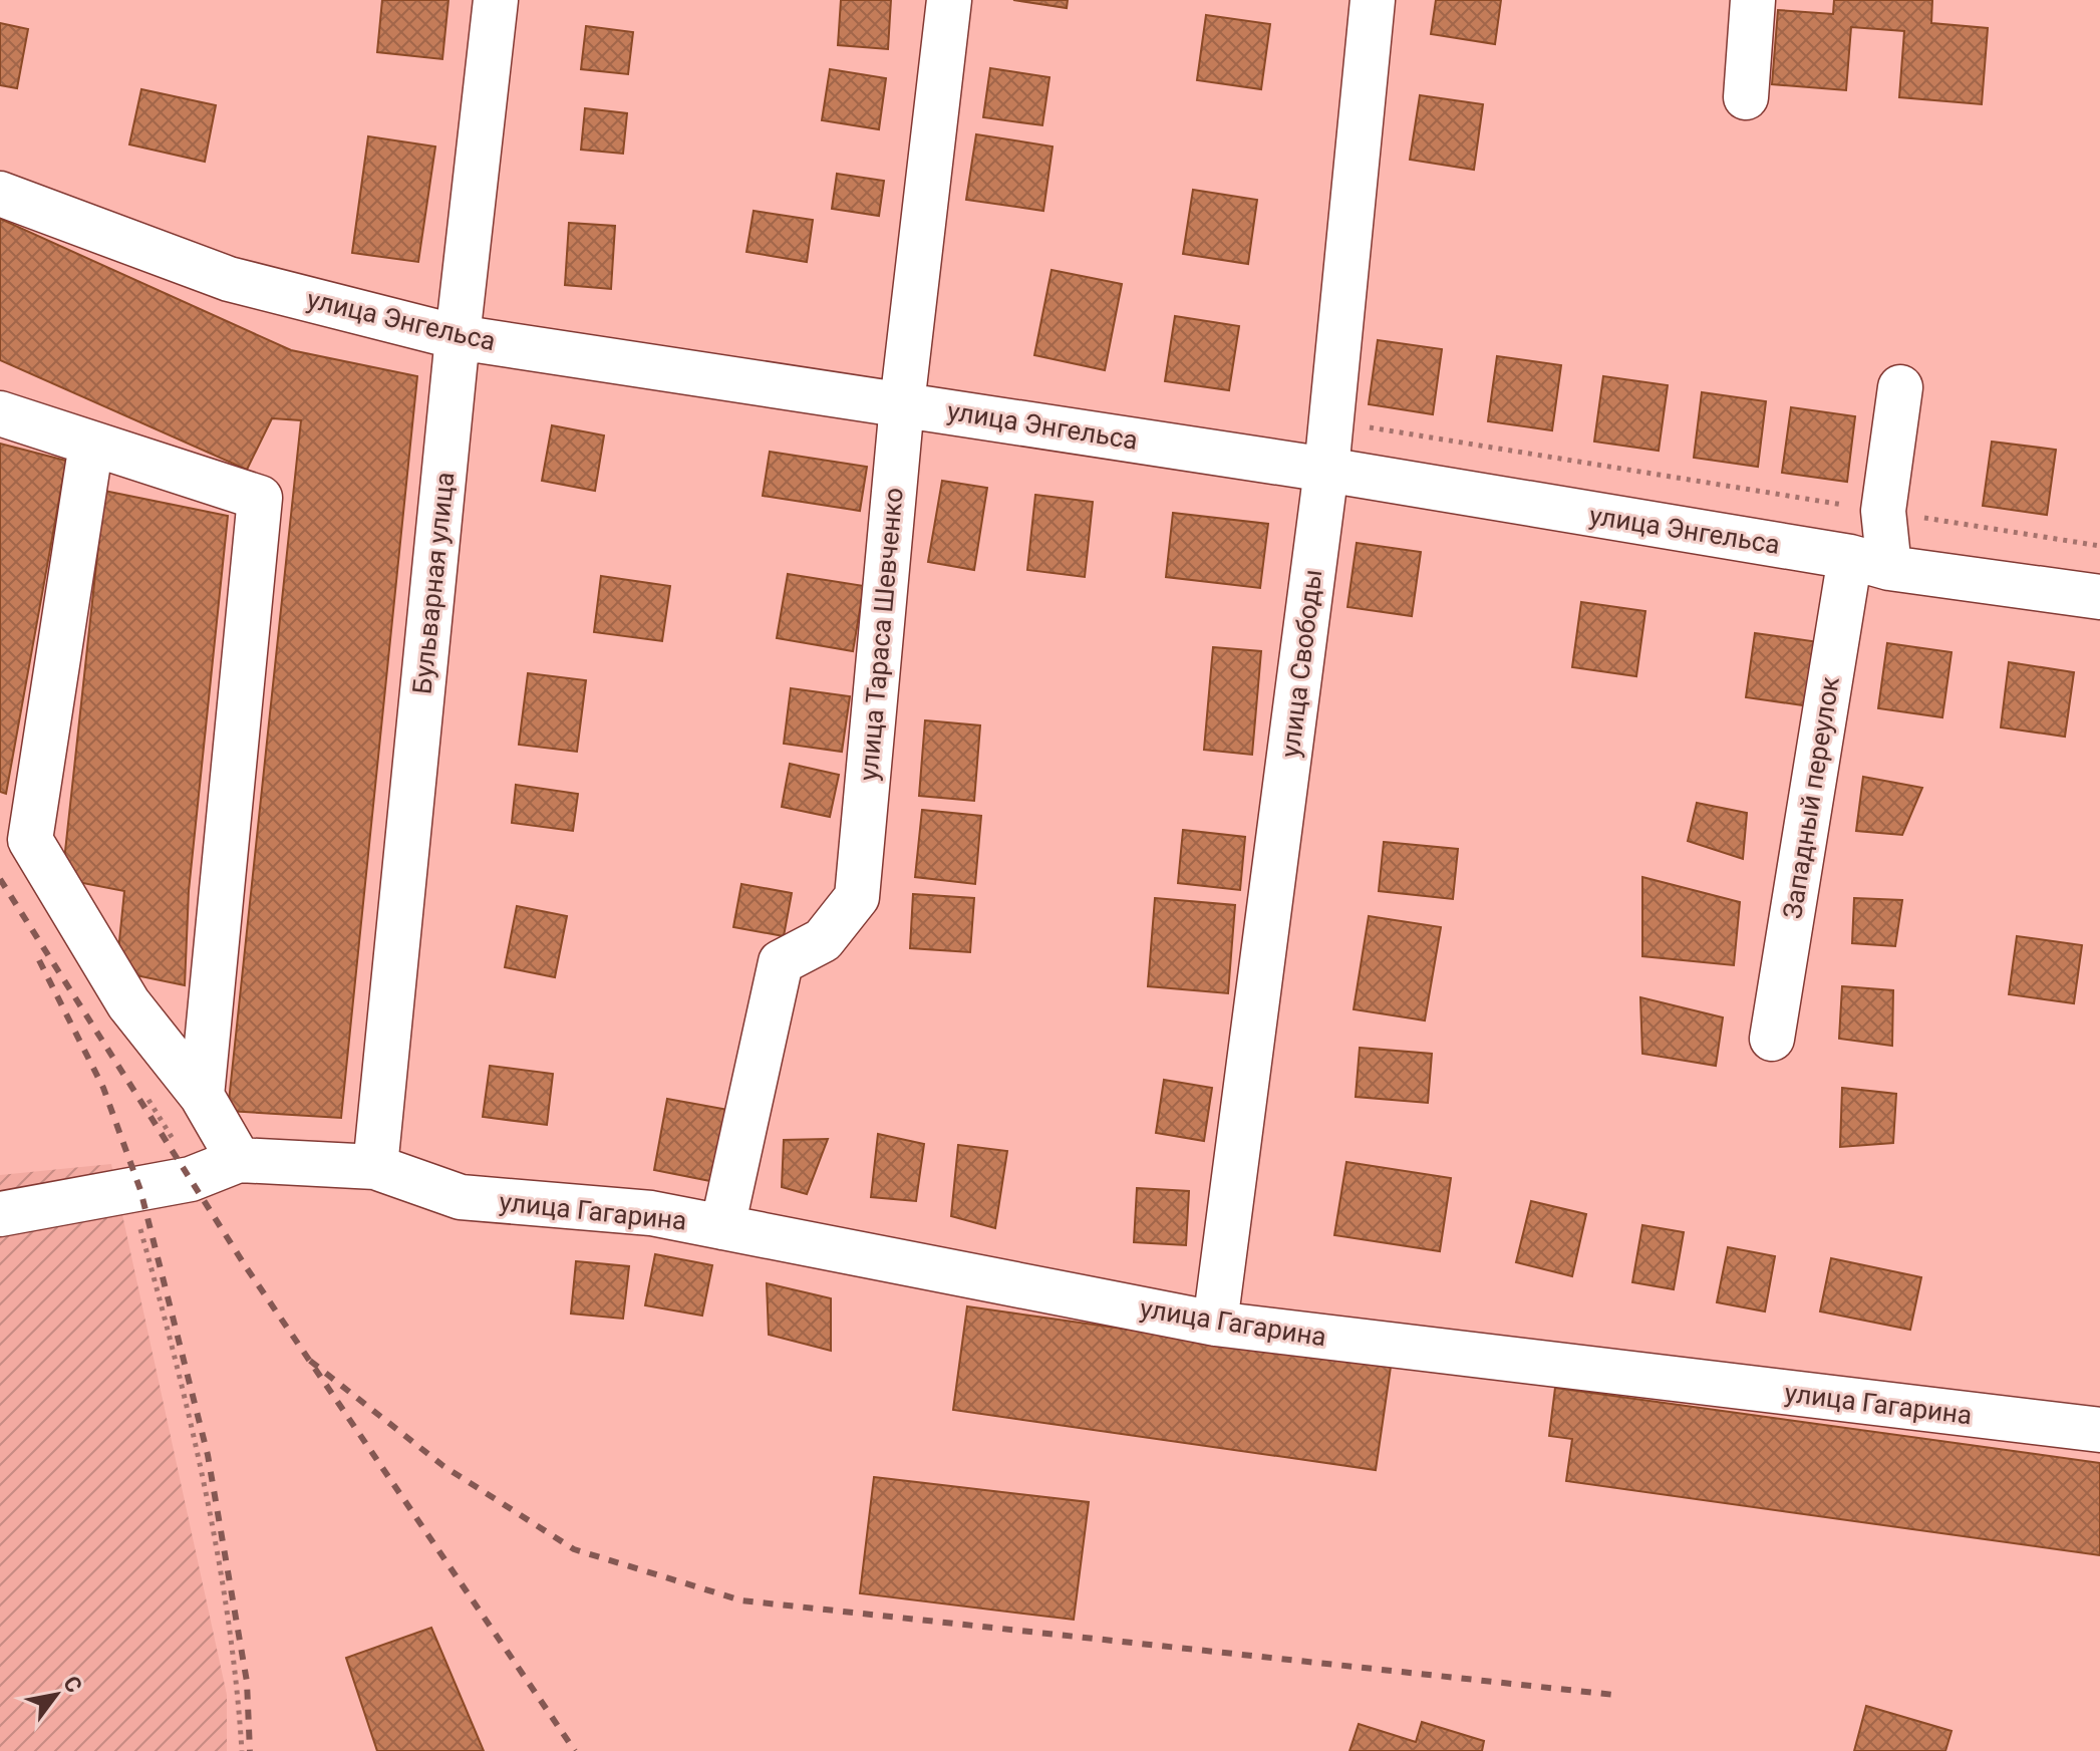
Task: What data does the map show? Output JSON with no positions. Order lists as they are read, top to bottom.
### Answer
{
  "streets": {
    "street": [
      "улица Энгельса",
      "Бульварная улица",
      "улица Тараса Шевченко",
      "улица Свободы",
      "Западный переулок",
      "улица Гагарина"
    ]
  },
  "crossings": [
    ["улица Энгельса", "Бульварная улица"],
    ["улица Энгельса", "улица Тараса Шевченко"],
    ["улица Энгельса", "улица Свободы"],
    ["улица Энгельса", "Западный переулок"],
    ["Бульварная улица", "улица Гагарина"],
    ["улица Тараса Шевченко", "улица Гагарина"],
    ["улица Свободы", "улица Гагарина"]
  ],
  "north": "top right"
}
